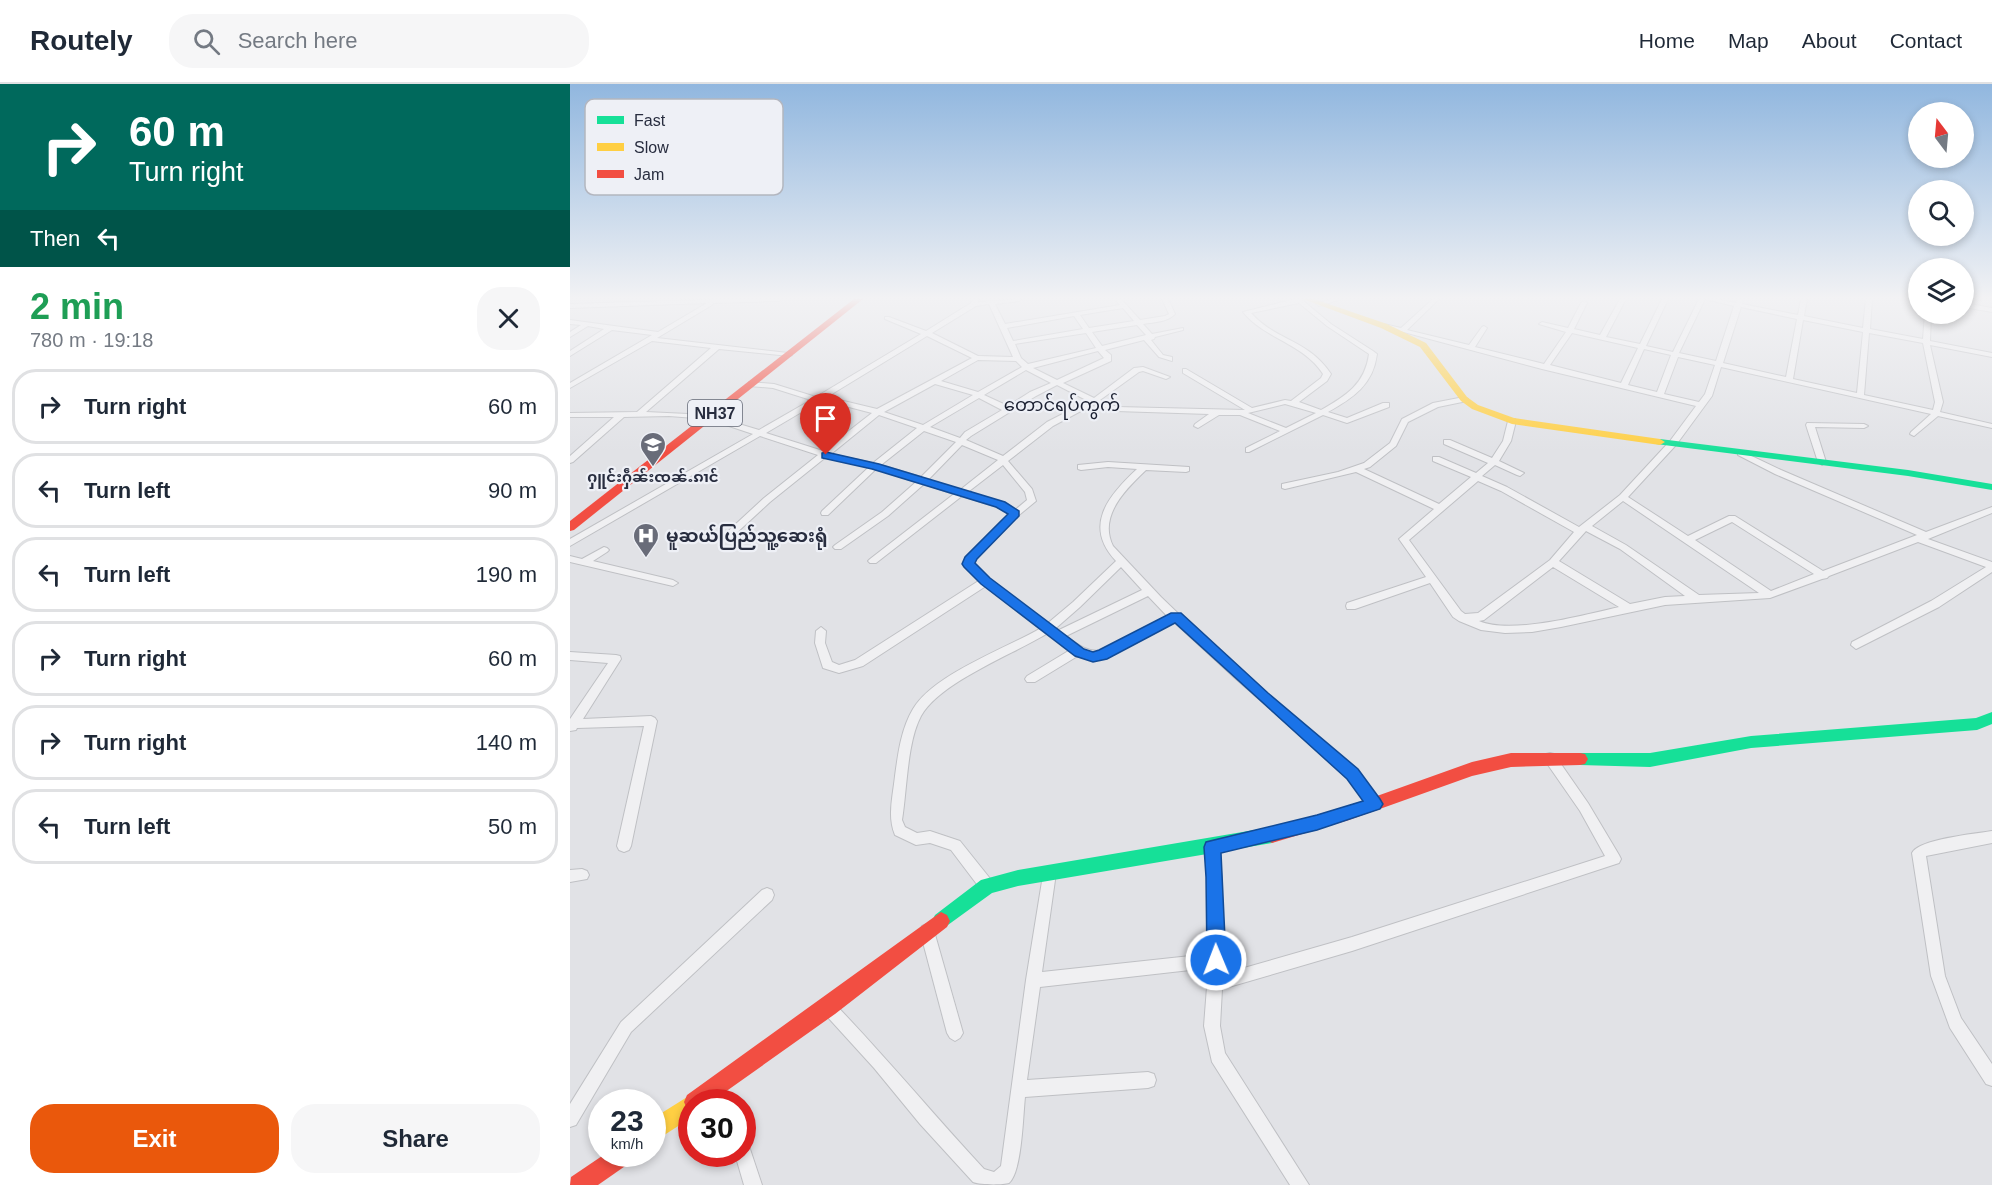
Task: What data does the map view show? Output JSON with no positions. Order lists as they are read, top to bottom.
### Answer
{
  "streets": {
    "main road": ["NH37"]
  },
  "districts": ["တောင်ရပ်ကွက်"],
  "places": {
    "school or university": ["ႁူင်းႁဵၼ်းၸၼ်ႉၵၢင်"],
    "hospital": ["မူဆယ်ပြည်သူ့ဆေးရုံ"]
  },
  "legend": ["Fast", "Slow", "Jam"],
  "north": "top",
  "page": {
    "header": "Routely",
    "search": "Search here",
    "nav": [
      "Home",
      "Map",
      "About",
      "Contact"
    ],
    "turn": ["60 m", "Turn right"],
    "then": "Then",
    "heading": ["2 min", "780 m · 19:18"],
    "list": [
      {
        "name": "Turn right",
        "value": "60 m"
      },
      {
        "name": "Turn left",
        "value": "90 m"
      },
      {
        "name": "Turn left",
        "value": "190 m"
      },
      {
        "name": "Turn right",
        "value": "60 m"
      },
      {
        "name": "Turn right",
        "value": "140 m"
      },
      {
        "name": "Turn left",
        "value": "50 m"
      }
    ],
    "speed": "23 km/h",
    "limit": "30",
    "buttons": ["Exit", "Share"]
  }
}
